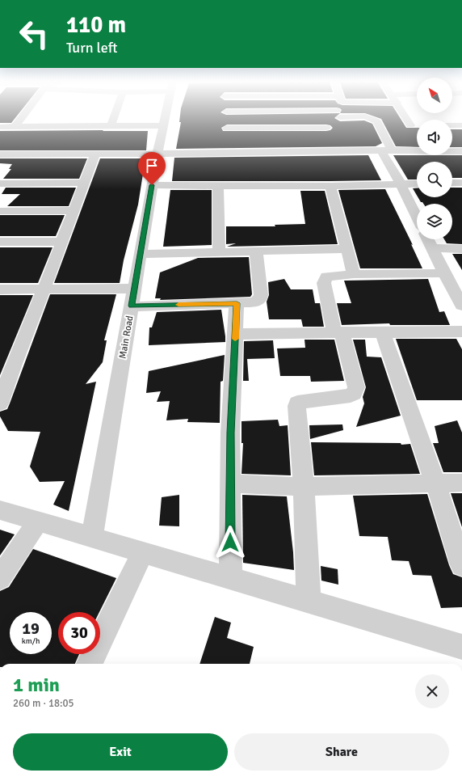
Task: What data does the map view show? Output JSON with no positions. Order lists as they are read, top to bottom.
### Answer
{
  "streets": {
    "street": ["Main Road"]
  },
  "north": "top left",
  "page": {
    "turn": ["110 m", "Turn left"],
    "speed": "19 km/h",
    "limit": "30",
    "heading": ["1 min", "260 m · 18:05"],
    "buttons": ["Exit", "Share"]
  }
}
